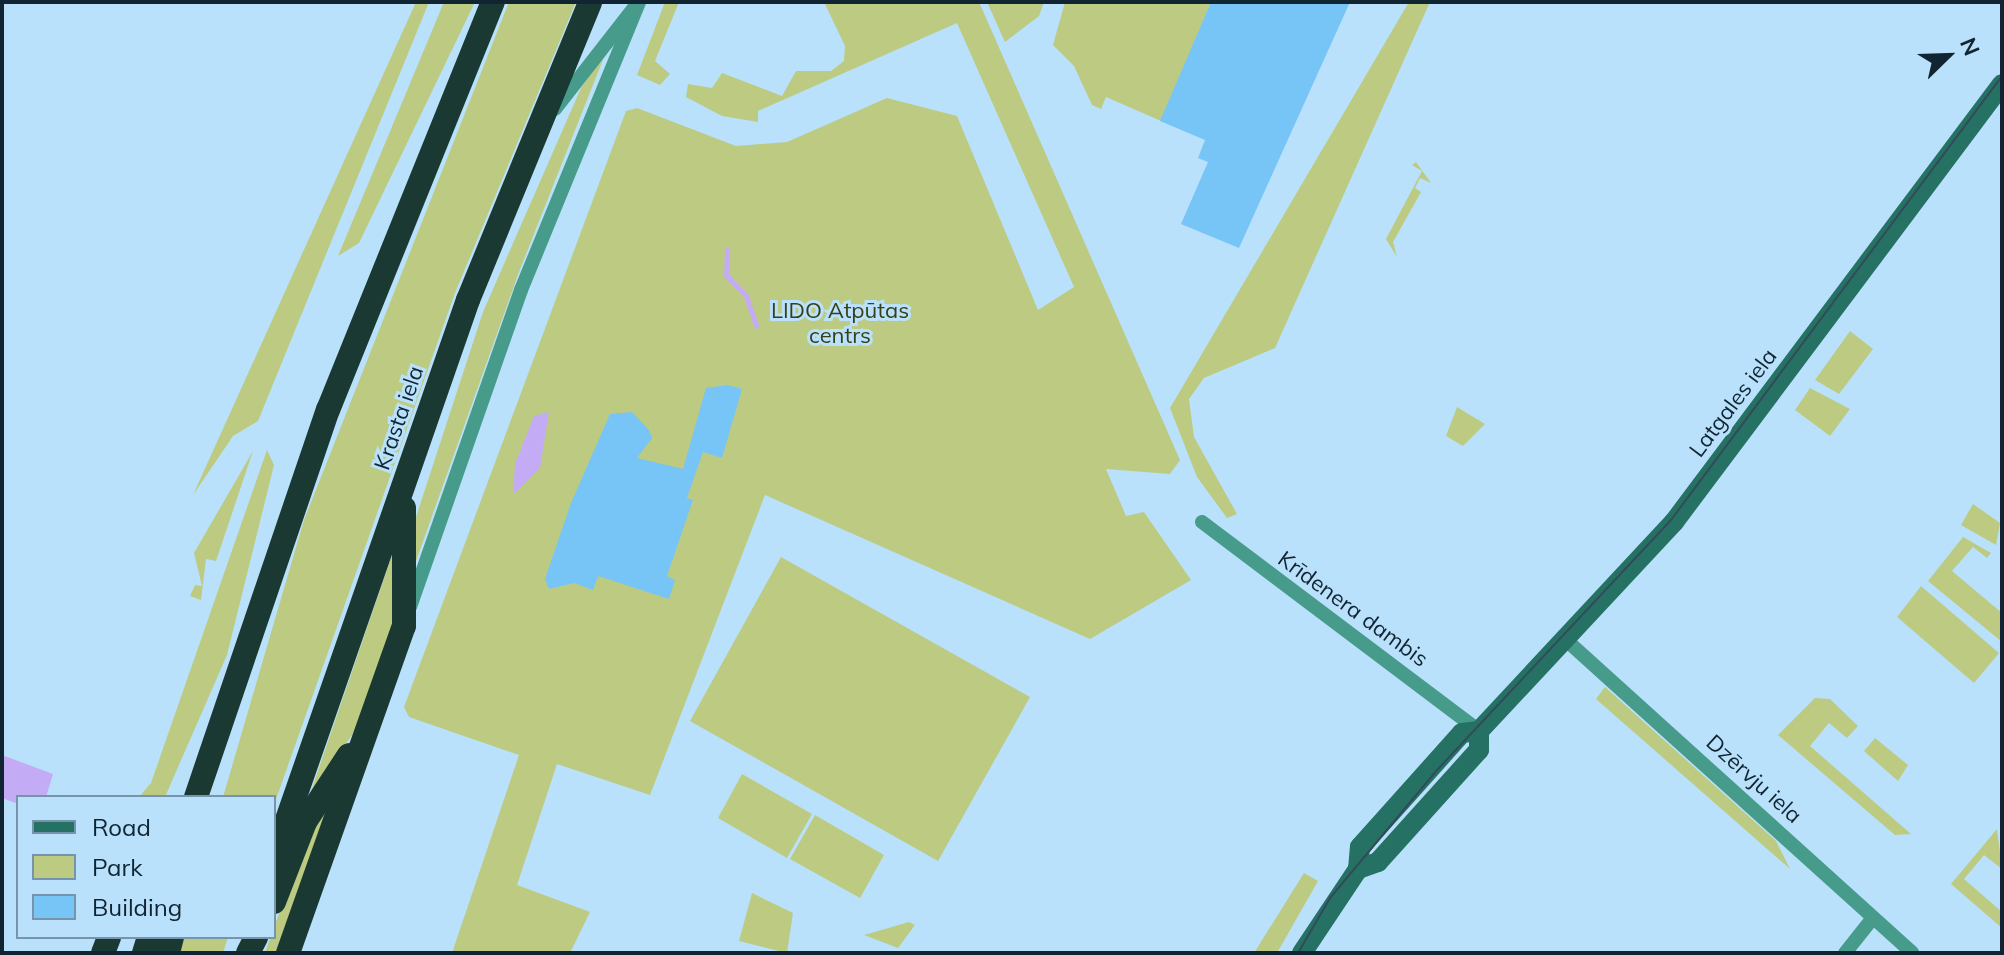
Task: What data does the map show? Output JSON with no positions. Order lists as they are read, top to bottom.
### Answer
{
  "streets": {
    "highway": ["Krasta iela"],
    "street": ["Latgales iela", "Krīdenera dambis", "Dzērvju iela"]
  },
  "crossings": [
    ["Latgales iela", "Krīdenera dambis"],
    ["Latgales iela", "Dzērvju iela"]
  ],
  "parks": ["LIDO Atpūtas centrs"],
  "legend": ["Road", "Park", "Building"],
  "north": "top right"
}
